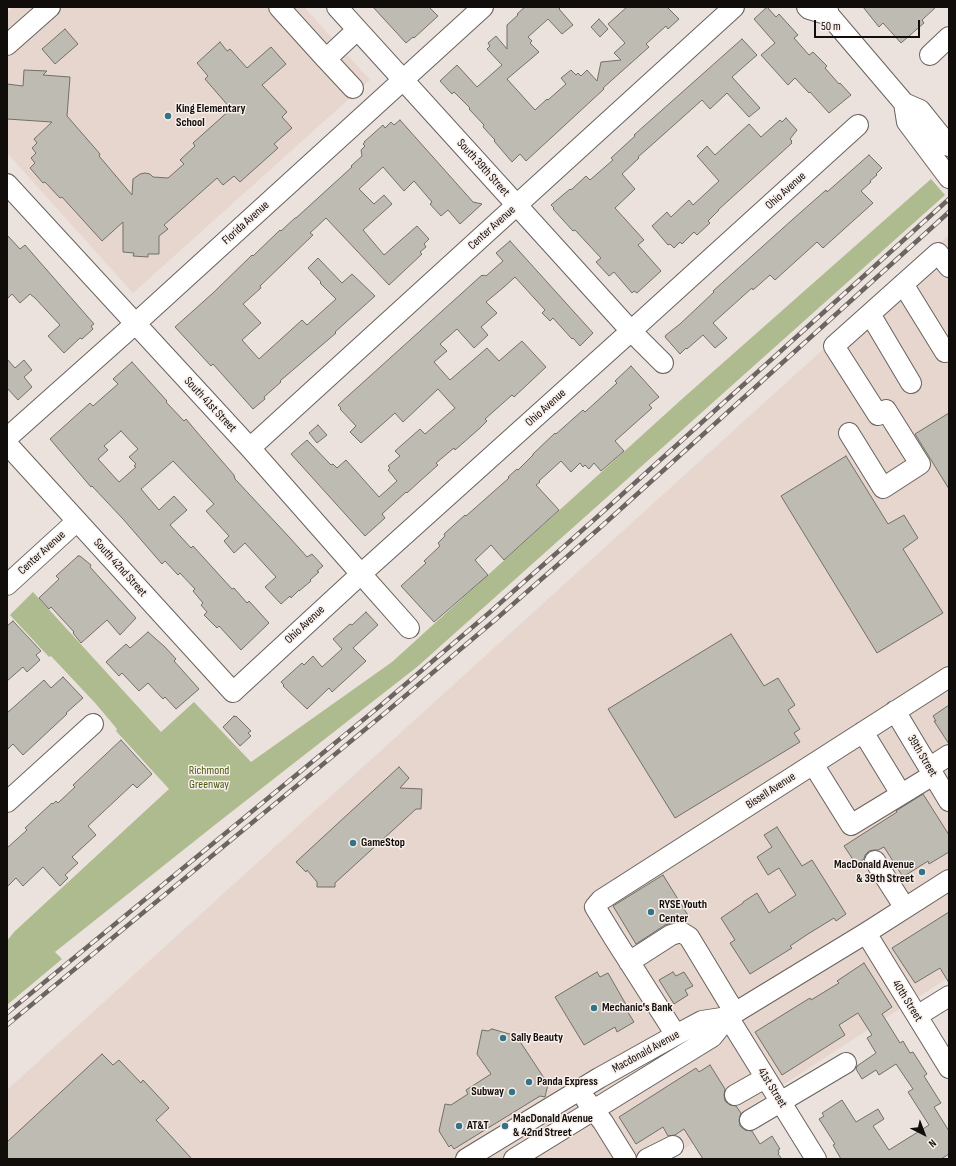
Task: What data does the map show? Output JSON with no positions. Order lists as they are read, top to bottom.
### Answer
{
  "streets": {
    "street": [
      "South 39th Street",
      "Ohio Avenue",
      "Florida Avenue",
      "Center Avenue",
      "South 41st Street",
      "South 42nd Street",
      "39th Street",
      "Bissell Avenue",
      "40th Street",
      "Macdonald Avenue",
      "41st Street"
    ]
  },
  "crossings": [
    ["South 39th Street", "Ohio Avenue"],
    ["South 39th Street", "Florida Avenue"],
    ["South 39th Street", "Center Avenue"],
    ["Ohio Avenue", "South 41st Street"],
    ["Ohio Avenue", "South 42nd Street"],
    ["Florida Avenue", "South 41st Street"],
    ["Center Avenue", "South 41st Street"],
    ["Center Avenue", "South 42nd Street"],
    ["39th Street", "Bissell Avenue"],
    ["Bissell Avenue", "41st Street"],
    ["40th Street", "Macdonald Avenue"],
    ["Macdonald Avenue", "41st Street"]
  ],
  "parks": ["Richmond Greenway"],
  "places": [
    "King Elementary School",
    "GameStop",
    "MacDonald Avenue & 39th Street",
    "RYSE Youth Center",
    "Mechanic's Bank",
    "Sally Beauty",
    "Panda Express",
    "Subway",
    "AT&T",
    "MacDonald Avenue & 42nd Street"
  ],
  "scale_bar": "50 m",
  "north": "bottom right"
}
